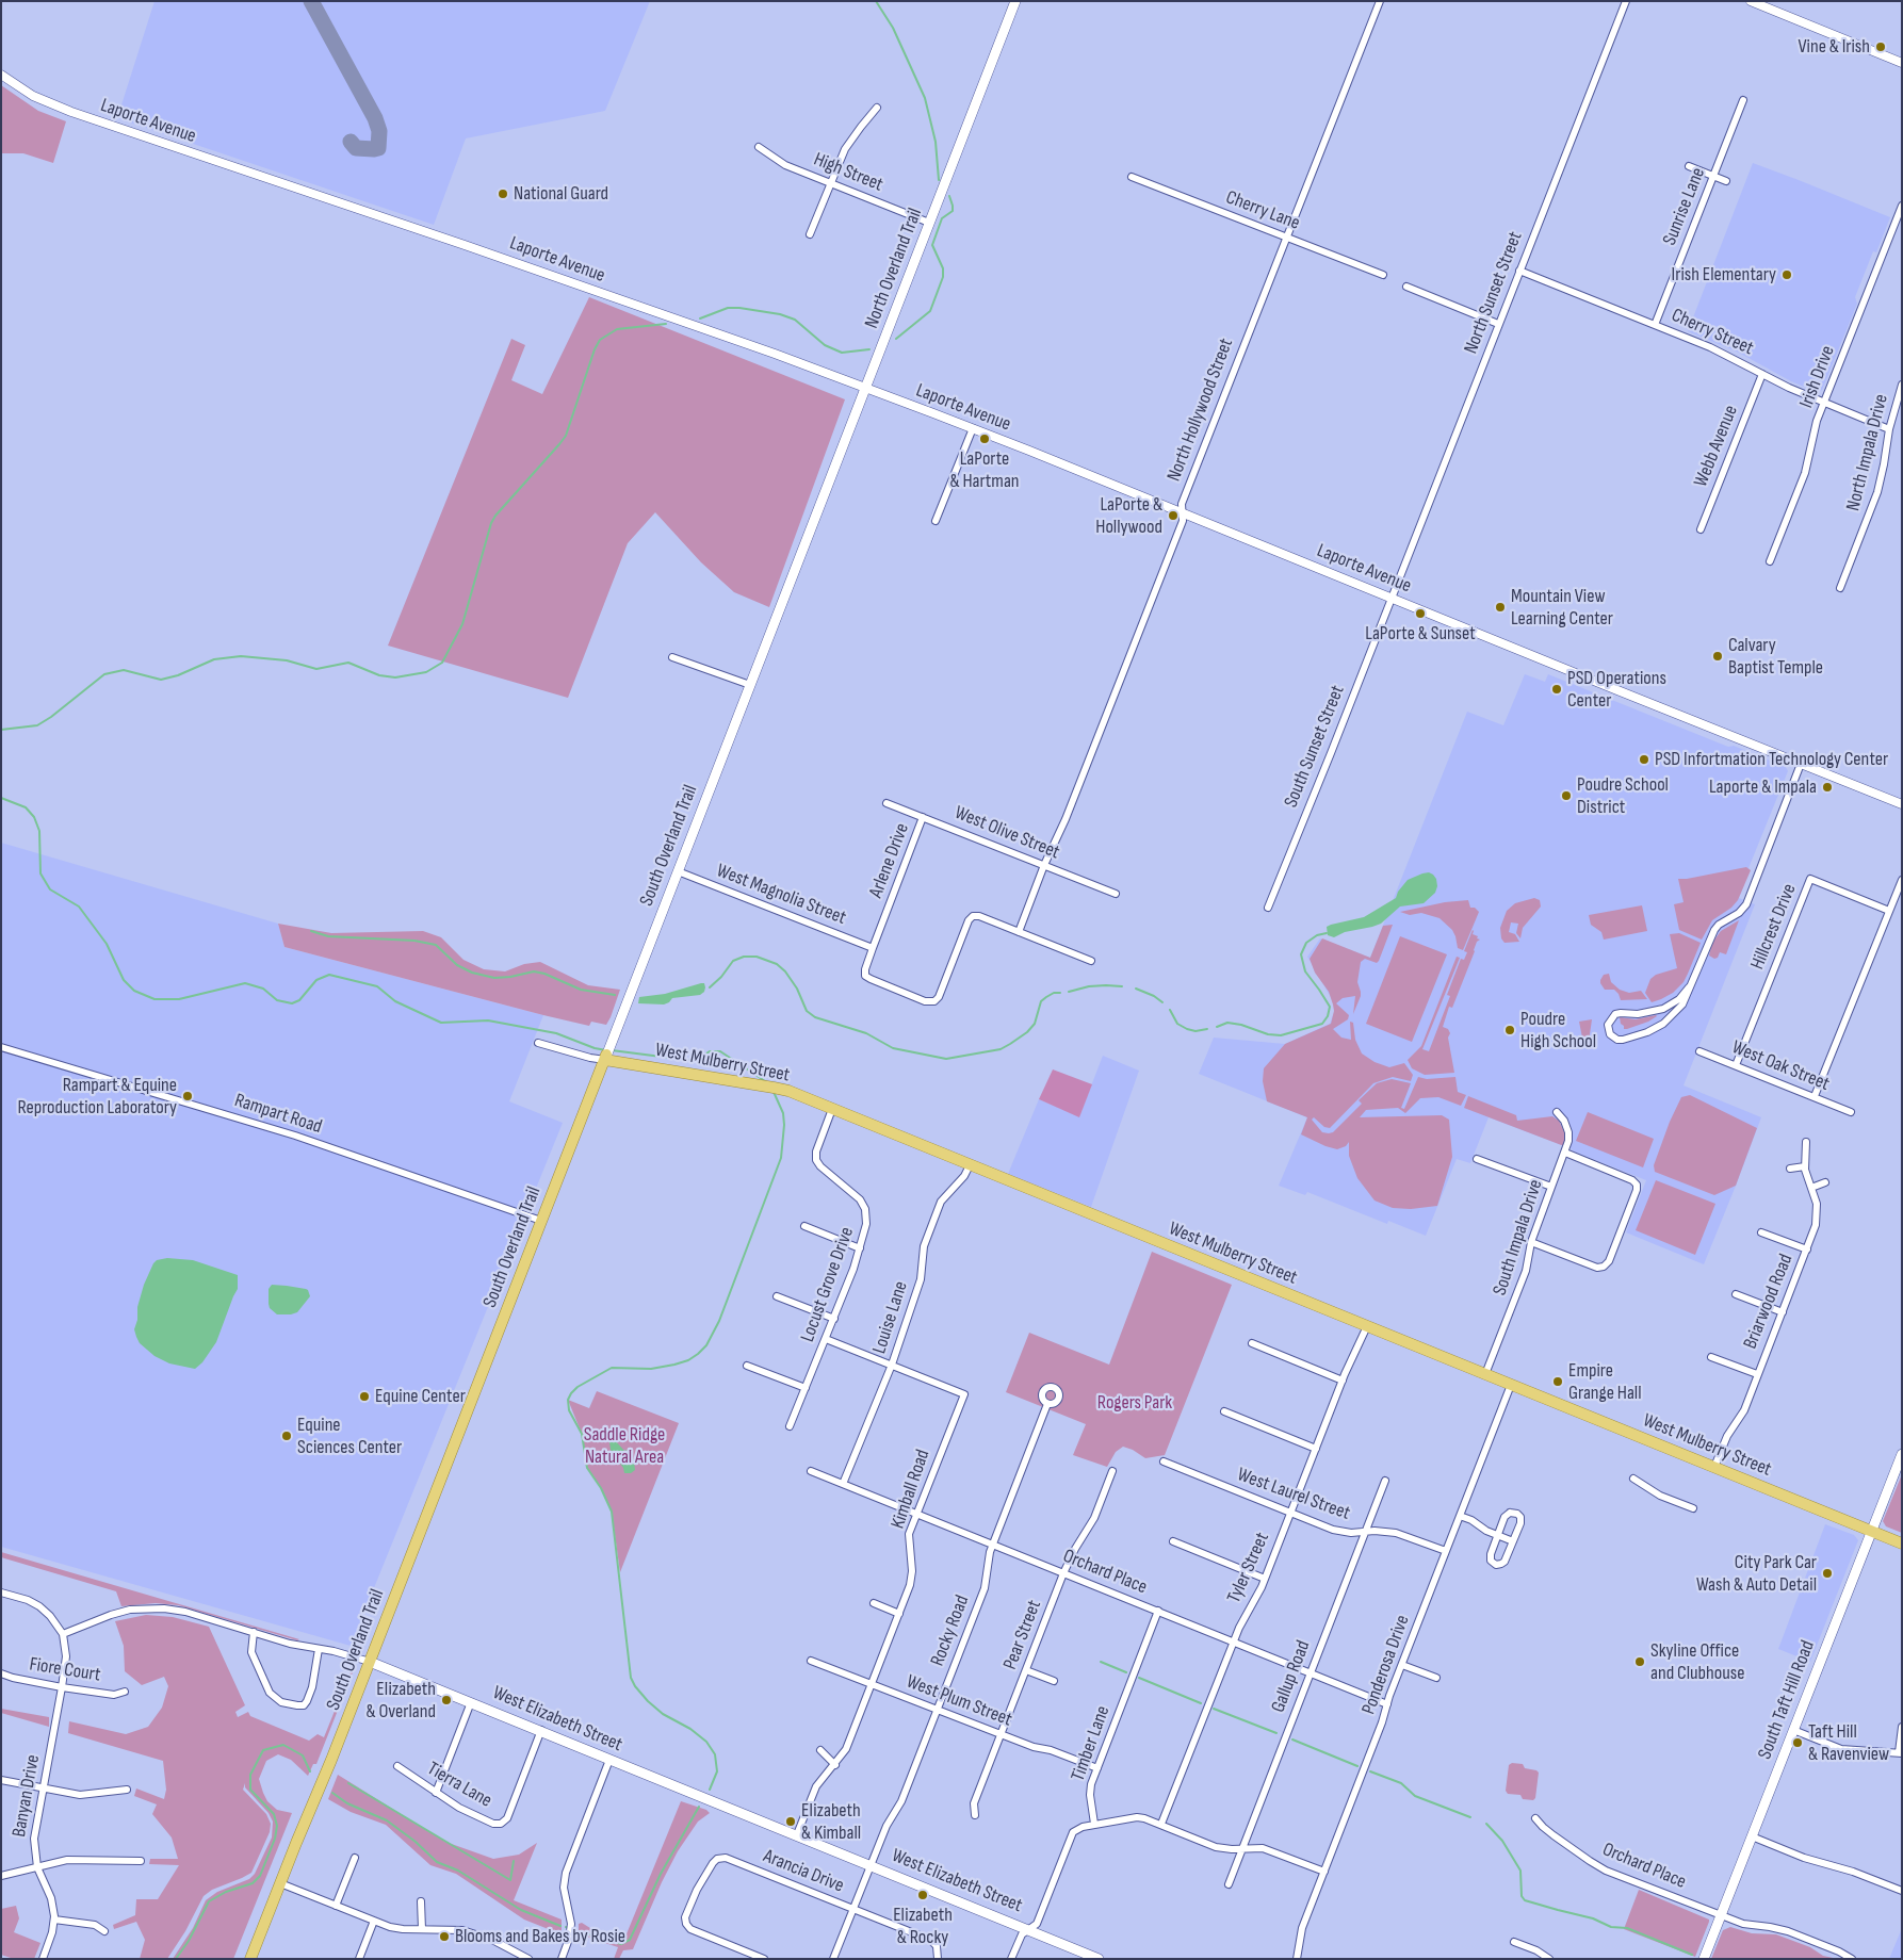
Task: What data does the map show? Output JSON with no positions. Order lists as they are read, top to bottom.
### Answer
{
  "streets": {
    "main road": [
      "North Overland Trail",
      "South Overland Trail",
      "West Mulberry Street",
      "South Taft Hill Road",
      "West Elizabeth Street"
    ],
    "street": [
      "Laporte Avenue",
      "High Street",
      "Sunrise Lane",
      "Cherry Lane",
      "North Sunset Street",
      "Cherry Street",
      "Irish Drive",
      "North Hollywood Street",
      "Webb Avenue",
      "North Impala Drive",
      "South Sunset Street",
      "West Olive Street",
      "Arlene Drive",
      "West Magnolia Street",
      "Hillcrest Drive",
      "West Oak Street",
      "Rampart Road",
      "South Impala Drive",
      "Locust Grove Drive",
      "Briarwood Road",
      "Louise Lane",
      "Kimball Road",
      "West Laurel Street",
      "Tyler Street",
      "Orchard Place",
      "Rocky Road",
      "Pear Street",
      "Ponderosa Drive",
      "Fiore Court",
      "Gallup Road",
      "West Plum Street",
      "Timber Lane",
      "Tierra Lane",
      "Banyan Drive",
      "Arancia Drive"
    ]
  },
  "crossings": [
    ["Laporte Avenue", "North Overland Trail"],
    ["Laporte Avenue", "North Sunset Street"],
    ["Laporte Avenue", "North Hollywood Street"],
    ["Laporte Avenue", "South Sunset Street"],
    ["High Street", "North Overland Trail"],
    ["Sunrise Lane", "Cherry Street"],
    ["Cherry Lane", "North Hollywood Street"],
    ["North Overland Trail", "South Overland Trail"],
    ["North Sunset Street", "Cherry Street"],
    ["North Sunset Street", "South Sunset Street"],
    ["Cherry Street", "Irish Drive"],
    ["Cherry Street", "Webb Avenue"],
    ["Cherry Street", "North Impala Drive"],
    ["North Hollywood Street", "West Olive Street"],
    ["North Hollywood Street", "Arlene Drive"],
    ["West Olive Street", "Arlene Drive"],
    ["South Overland Trail", "West Magnolia Street"],
    ["South Overland Trail", "West Mulberry Street"],
    ["South Overland Trail", "Rampart Road"],
    ["South Overland Trail", "West Elizabeth Street"],
    ["Arlene Drive", "West Magnolia Street"],
    ["Hillcrest Drive", "West Oak Street"],
    ["West Mulberry Street", "South Impala Drive"],
    ["West Mulberry Street", "Locust Grove Drive"],
    ["West Mulberry Street", "Briarwood Road"],
    ["West Mulberry Street", "Louise Lane"],
    ["West Mulberry Street", "Tyler Street"],
    ["West Mulberry Street", "Ponderosa Drive"],
    ["West Mulberry Street", "South Taft Hill Road"],
    ["Locust Grove Drive", "Kimball Road"],
    ["Louise Lane", "Kimball Road"],
    ["Louise Lane", "Orchard Place"],
    ["Kimball Road", "Orchard Place"],
    ["Kimball Road", "West Plum Street"],
    ["Kimball Road", "West Elizabeth Street"],
    ["West Laurel Street", "Tyler Street"],
    ["West Laurel Street", "Ponderosa Drive"],
    ["West Laurel Street", "Gallup Road"],
    ["Tyler Street", "Orchard Place"],
    ["Orchard Place", "Rocky Road"],
    ["Orchard Place", "Pear Street"],
    ["Orchard Place", "Ponderosa Drive"],
    ["Orchard Place", "Gallup Road"],
    ["Orchard Place", "South Taft Hill Road"],
    ["Orchard Place", "Timber Lane"],
    ["Rocky Road", "West Plum Street"],
    ["Rocky Road", "West Elizabeth Street"],
    ["Rocky Road", "Arancia Drive"],
    ["Pear Street", "West Plum Street"],
    ["Fiore Court", "Banyan Drive"],
    ["West Plum Street", "Timber Lane"],
    ["West Elizabeth Street", "Tierra Lane"],
    ["West Elizabeth Street", "Banyan Drive"]
  ],
  "parks": ["Rogers Park", "Saddle Ridge Natural Area"],
  "places": [
    "Vine & Irish",
    "National Guard",
    "Irish Elementary",
    "LaPorte & Hartman",
    "LaPorte & Hollywood",
    "Mountain View Learning Center",
    "LaPorte & Sunset",
    "Calvary Baptist Temple",
    "PSD Operations Center",
    "PSD Infortmation Technology Center",
    "Laporte & Impala",
    "Poudre School District",
    "Poudre High School",
    "Rampart & Equine Reproduction Laboratory",
    "Empire Grange Hall",
    "Equine Center",
    "Equine Sciences Center",
    "City Park Car Wash & Auto Detail",
    "Skyline Office and Clubhouse",
    "Elizabeth & Overland",
    "Taft Hill & Ravenview",
    "Elizabeth & Kimball",
    "Elizabeth & Rocky",
    "Blooms and Bakes by Rosie"
  ]
}
